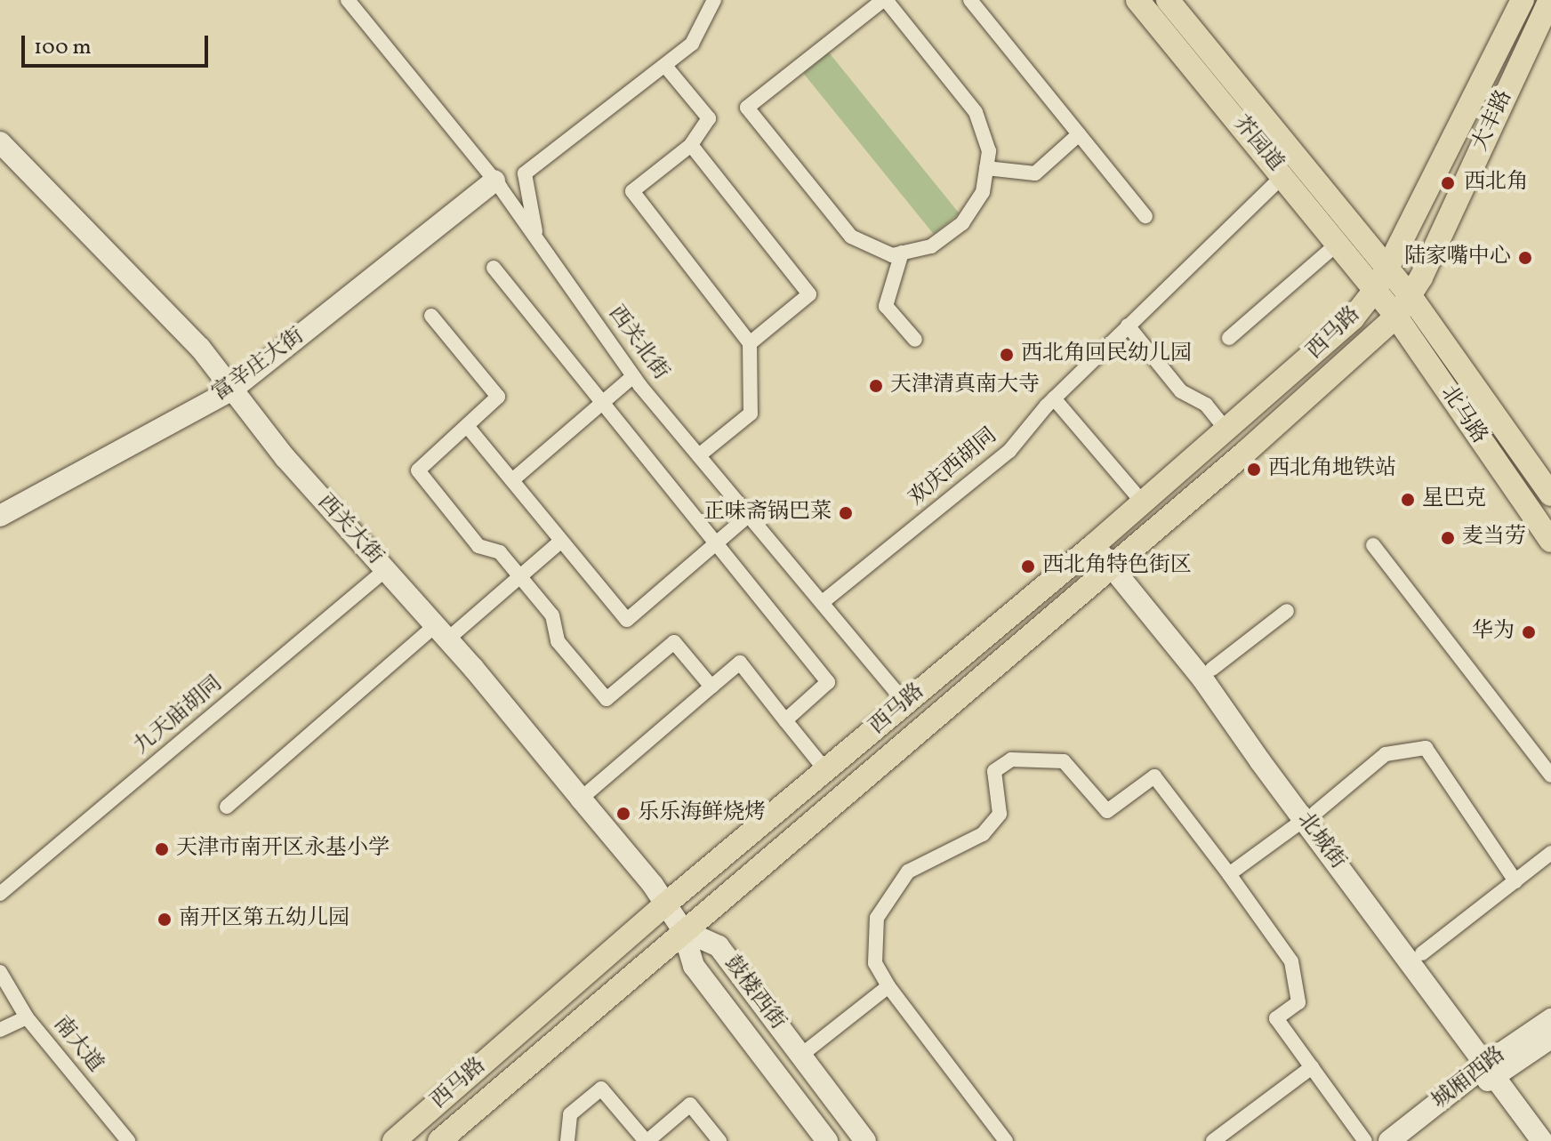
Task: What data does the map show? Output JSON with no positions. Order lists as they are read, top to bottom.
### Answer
{
  "streets": {
    "main road": [
      "大丰路",
      "芥园道",
      "西马路",
      "北马路"
    ],
    "street": [
      "西关北街",
      "富辛庄大街",
      "欢庆西胡同",
      "西关大街",
      "九天庙胡同",
      "北城街",
      "鼓楼西街",
      "南大道",
      "城厢西路"
    ]
  },
  "crossings": [
    ["大丰路", "芥园道"],
    ["大丰路", "西马路"],
    ["大丰路", "北马路"],
    ["芥园道", "西马路"],
    ["芥园道", "北马路"],
    ["芥园道", "欢庆西胡同"],
    ["西马路", "西关北街"],
    ["西马路", "北马路"],
    ["西马路", "西关大街"],
    ["西马路", "北城街"],
    ["西马路", "鼓楼西街"],
    ["西关北街", "富辛庄大街"],
    ["西关北街", "欢庆西胡同"],
    ["富辛庄大街", "西关大街"],
    ["西关大街", "九天庙胡同"],
    ["西关大街", "鼓楼西街"],
    ["北城街", "城厢西路"]
  ],
  "places": [
    "西北角",
    "陆家嘴中心",
    "西北角回民幼儿园",
    "天津清真南大寺",
    "西北角地铁站",
    "星巴克",
    "正味斋锅巴菜",
    "麦当劳",
    "西北角特色街区",
    "华为",
    "乐乐海鲜烧烤",
    "天津市南开区永基小学",
    "南开区第五幼儿园"
  ],
  "scale_bar": "100 m"
}
